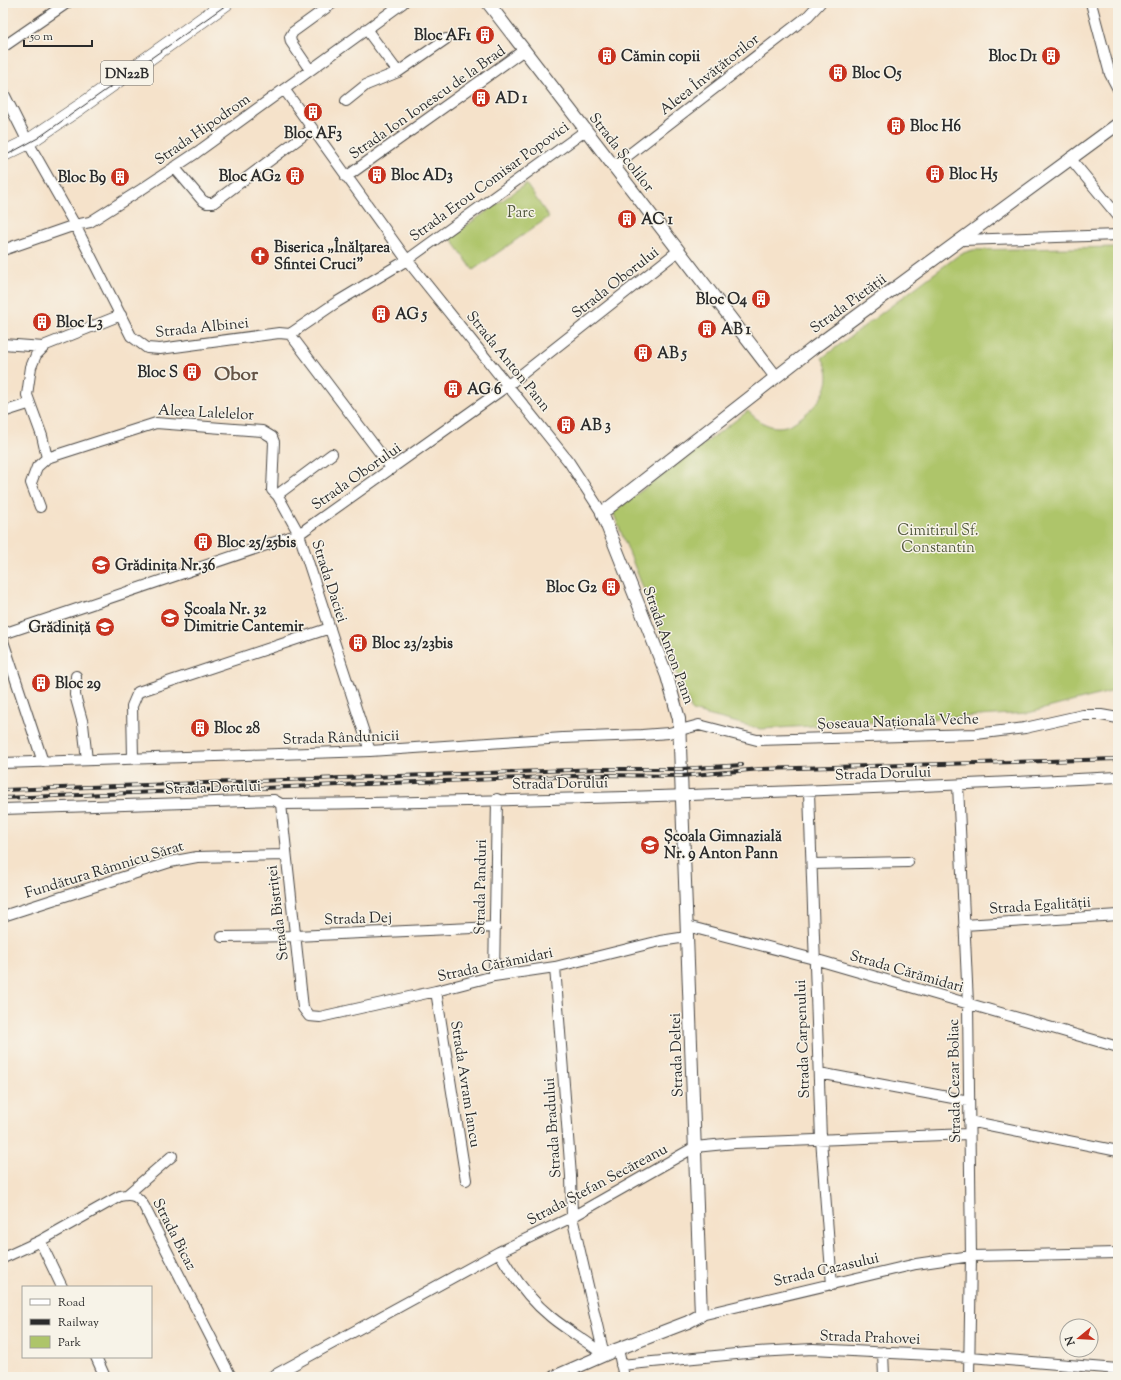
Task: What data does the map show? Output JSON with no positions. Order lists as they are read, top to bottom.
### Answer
{
  "streets": {
    "main road": ["DN22B"],
    "street": [
      "Aleea Învățătorilor",
      "Strada Ion Ionescu de la Brad",
      "Strada Hipodrom",
      "Strada Școlilor",
      "Strada Erou Comisar Popovici",
      "Strada Oborului",
      "Strada Pietății",
      "Strada Albinei",
      "Strada Anton Pann",
      "Aleea Lalelelor",
      "Strada Daciei",
      "Șoseaua Națională Veche",
      "Strada Rândunicii",
      "Strada Dorului",
      "Fundătura Râmnicu Sărat",
      "Strada Panduri",
      "Strada Egalității",
      "Strada Bistriței",
      "Strada Dej",
      "Strada Cărămidari",
      "Strada Carpenului",
      "Strada Deltei",
      "Strada Cezar Boliac",
      "Strada Avram Iancu",
      "Strada Bradului",
      "Strada Ștefan Secăreanu",
      "Strada Bicaz",
      "Strada Cazasului",
      "Strada Prahovei"
    ]
  },
  "crossings": [
    ["DN22B", "Strada Albinei"],
    ["Aleea Învățătorilor", "Strada Școlilor"],
    ["Strada Ion Ionescu de la Brad", "Strada Școlilor"],
    ["Strada Ion Ionescu de la Brad", "Strada Anton Pann"],
    ["Strada Hipodrom", "Strada Albinei"],
    ["Strada Hipodrom", "Strada Anton Pann"],
    ["Strada Școlilor", "Strada Erou Comisar Popovici"],
    ["Strada Școlilor", "Strada Oborului"],
    ["Strada Școlilor", "Strada Pietății"],
    ["Strada Erou Comisar Popovici", "Strada Albinei"],
    ["Strada Erou Comisar Popovici", "Strada Anton Pann"],
    ["Strada Oborului", "Strada Anton Pann"],
    ["Strada Oborului", "Aleea Lalelelor"],
    ["Strada Oborului", "Strada Daciei"],
    ["Strada Pietății", "Strada Anton Pann"],
    ["Strada Anton Pann", "Șoseaua Națională Veche"],
    ["Strada Anton Pann", "Strada Rândunicii"],
    ["Strada Anton Pann", "Strada Dorului"],
    ["Strada Anton Pann", "Strada Deltei"],
    ["Aleea Lalelelor", "Strada Daciei"],
    ["Strada Daciei", "Strada Rândunicii"],
    ["Șoseaua Națională Veche", "Strada Rândunicii"],
    ["Strada Dorului", "Strada Panduri"],
    ["Strada Dorului", "Strada Bistriței"],
    ["Strada Dorului", "Strada Carpenului"],
    ["Strada Dorului", "Strada Deltei"],
    ["Strada Dorului", "Strada Cezar Boliac"],
    ["Fundătura Râmnicu Sărat", "Strada Bistriței"],
    ["Strada Panduri", "Strada Dej"],
    ["Strada Panduri", "Strada Cărămidari"],
    ["Strada Egalității", "Strada Cezar Boliac"],
    ["Strada Bistriței", "Strada Dej"],
    ["Strada Bistriței", "Strada Cărămidari"],
    ["Strada Cărămidari", "Strada Carpenului"],
    ["Strada Cărămidari", "Strada Deltei"],
    ["Strada Cărămidari", "Strada Cezar Boliac"],
    ["Strada Cărămidari", "Strada Avram Iancu"],
    ["Strada Cărămidari", "Strada Bradului"],
    ["Strada Carpenului", "Strada Ștefan Secăreanu"],
    ["Strada Carpenului", "Strada Cazasului"],
    ["Strada Deltei", "Strada Ștefan Secăreanu"],
    ["Strada Deltei", "Strada Cazasului"],
    ["Strada Cezar Boliac", "Strada Ștefan Secăreanu"],
    ["Strada Cezar Boliac", "Strada Cazasului"],
    ["Strada Cezar Boliac", "Strada Prahovei"],
    ["Strada Bradului", "Strada Ștefan Secăreanu"],
    ["Strada Bradului", "Strada Cazasului"]
  ],
  "districts": ["Obor"],
  "parks": ["Parc", "Cimitirul Sf. Constantin"],
  "places": {
    "building": [
      "Bloc AF1",
      "Cămin copii",
      "Bloc D1",
      "Bloc O5",
      "AD 1",
      "Bloc AF3",
      "Bloc H6",
      "Bloc H5",
      "Bloc AD3",
      "Bloc AG2",
      "Bloc B9",
      "AC 1",
      "Bloc O4",
      "AG 5",
      "Bloc L3",
      "AB 1",
      "AB 5",
      "Bloc S",
      "AG 6",
      "AB 3",
      "Bloc 25/25bis",
      "Bloc G2",
      "Bloc 23/23bis",
      "Bloc 29",
      "Bloc 28"
    ],
    "church": ["Biserica „Înălțarea Sfintei Cruci\""],
    "school or university": [
      "Grădinița Nr.36",
      "Școala Nr. 32 Dimitrie Cantemir",
      "Grădiniță",
      "Școala Gimnazială Nr. 9 Anton Pann"
    ]
  },
  "legend": ["Road", "Railway", "Park"],
  "scale_bar": "50 m",
  "north": "left"
}
